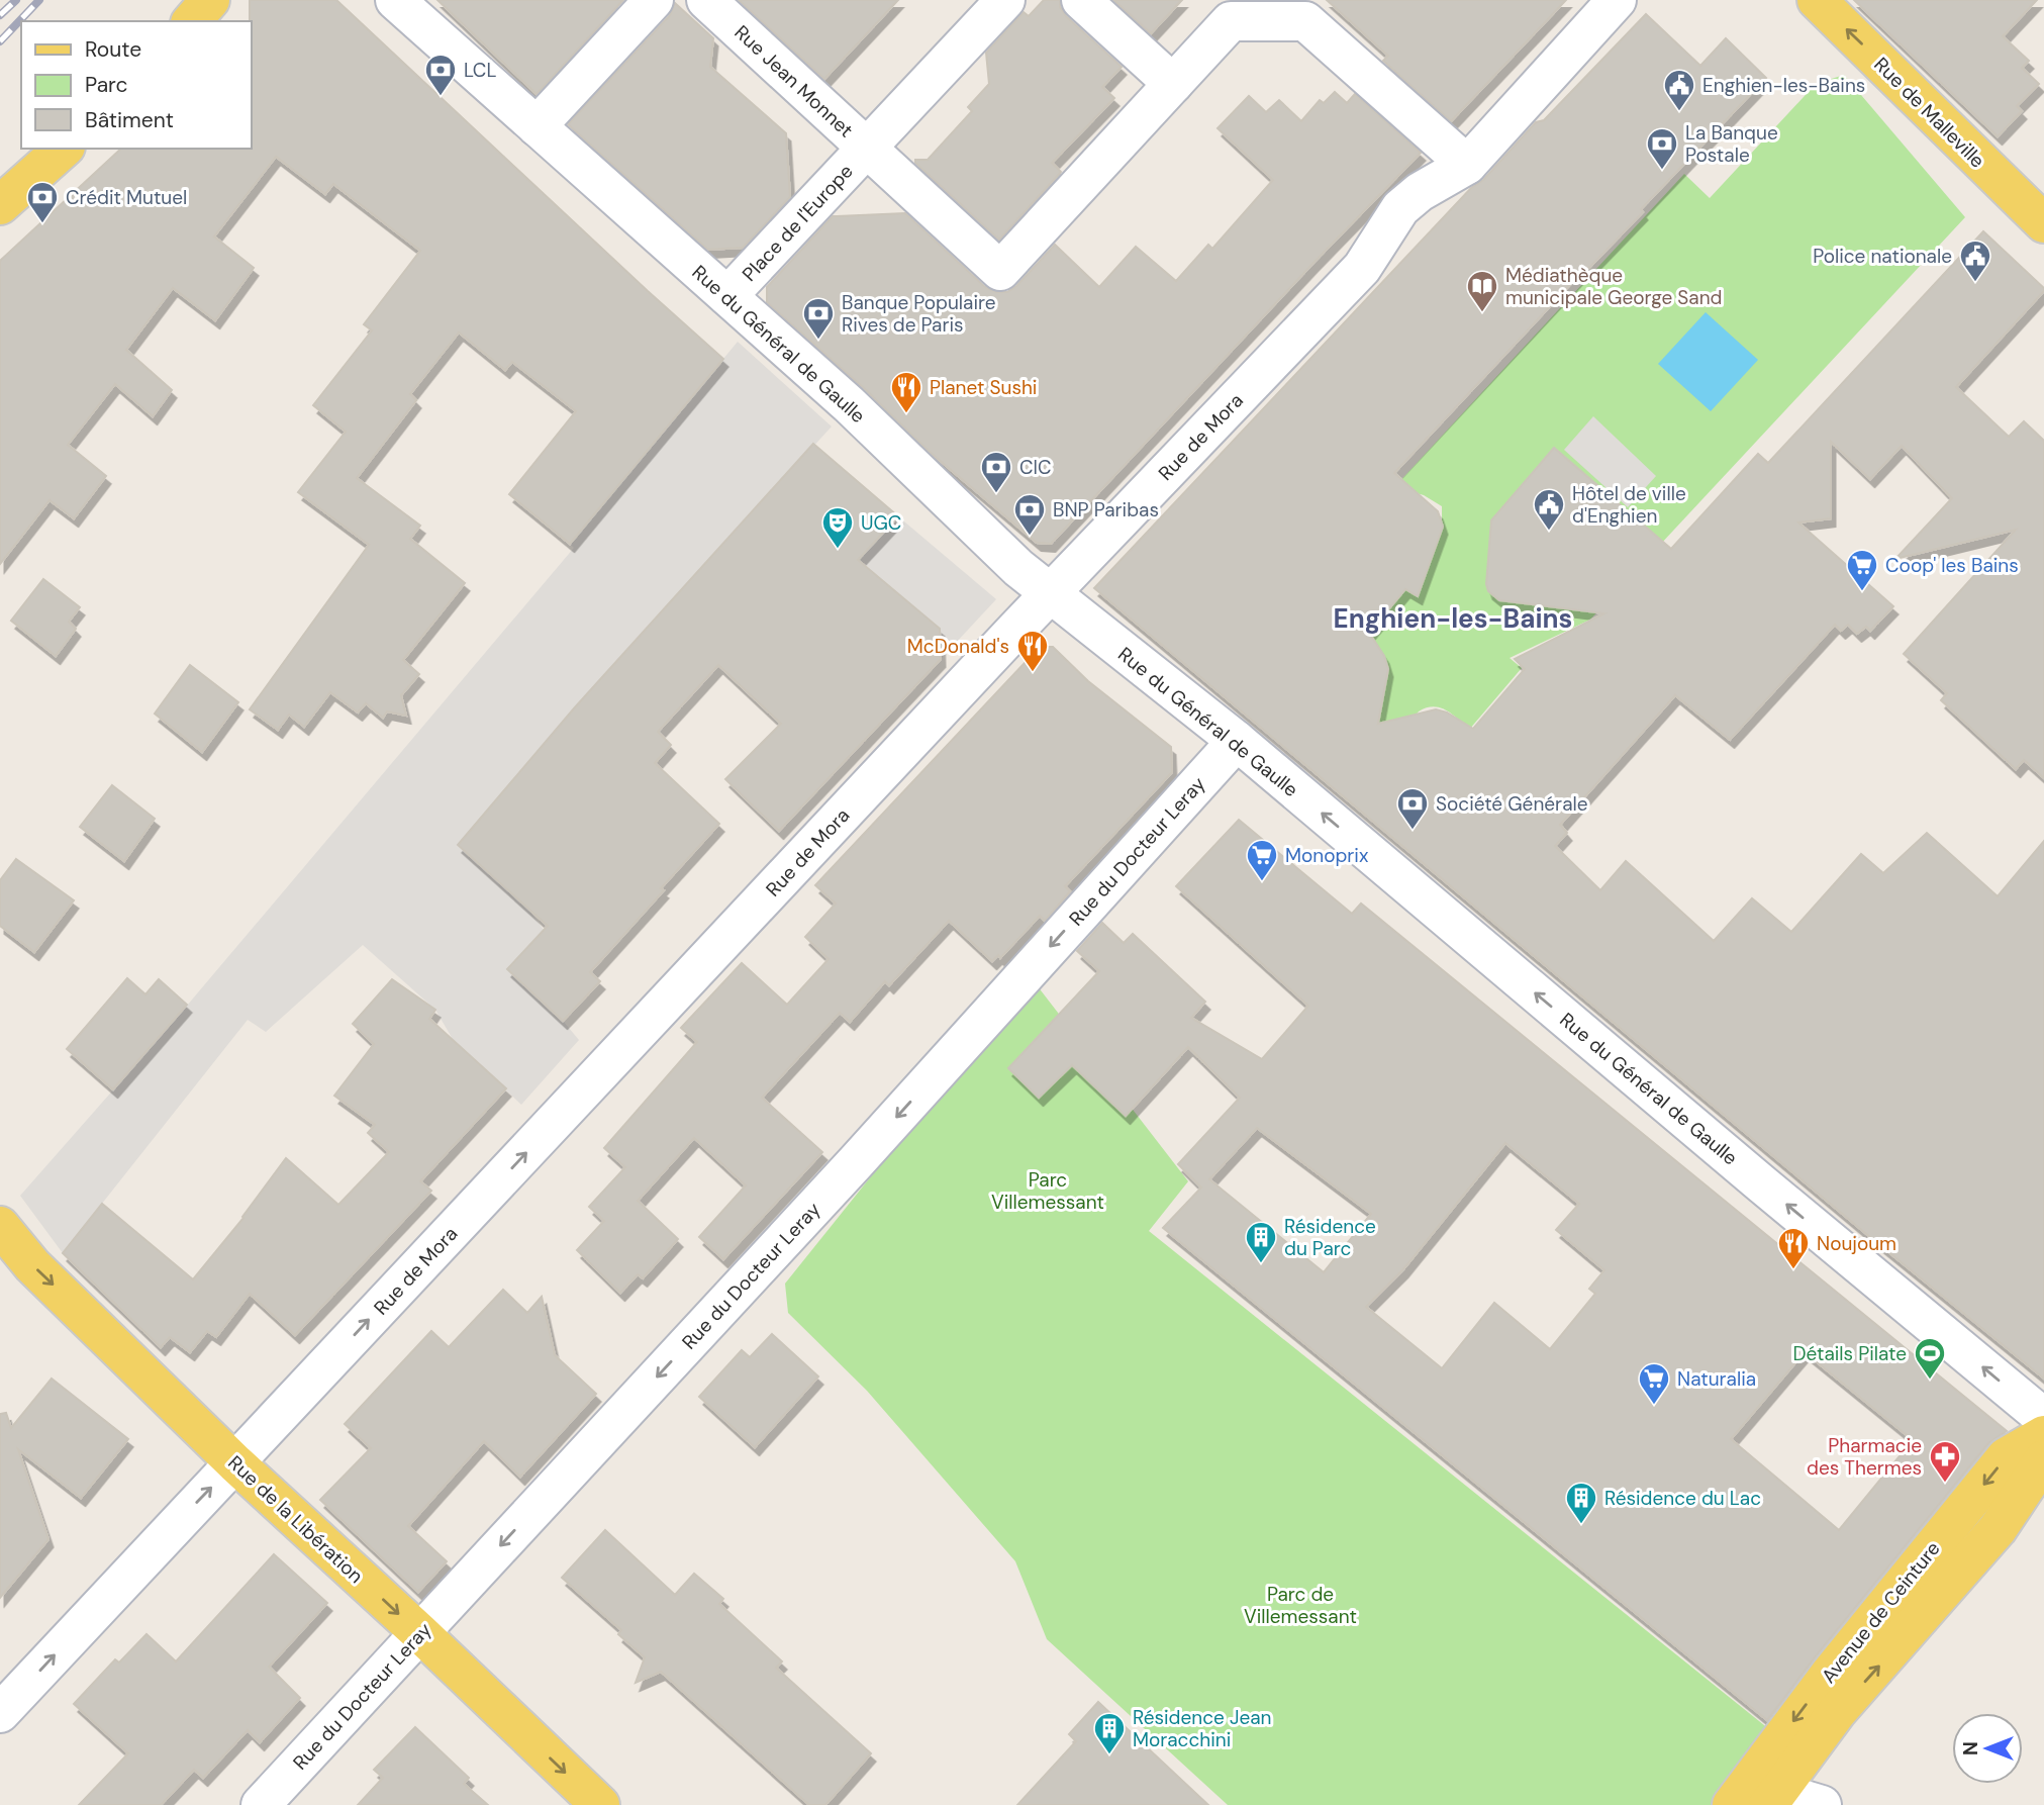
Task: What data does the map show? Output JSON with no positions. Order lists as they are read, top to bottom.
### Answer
{
  "streets": {
    "main road": ["Rue de Malleville", "Rue de la Libération", "Avenue de Ceinture"],
    "street": [
      "Rue Jean Monnet",
      "Place de l'Europe",
      "Rue du Général de Gaulle",
      "Rue de Mora",
      "Rue du Docteur Leray"
    ]
  },
  "crossings": [
    ["Rue Jean Monnet", "Place de l'Europe"],
    ["Place de l'Europe", "Rue du Général de Gaulle"],
    ["Rue du Général de Gaulle", "Rue de Mora"],
    ["Rue du Général de Gaulle", "Rue du Docteur Leray"],
    ["Rue de Mora", "Rue de la Libération"],
    ["Rue du Docteur Leray", "Rue de la Libération"]
  ],
  "one_way": [
    "Rue de Malleville",
    "Rue du Général de Gaulle",
    "Rue de Mora",
    "Rue du Docteur Leray",
    "Rue de la Libération"
  ],
  "districts": ["Enghien-les-Bains"],
  "parks": ["Parc Villemessant", "Parc de Villemessant"],
  "places": {
    "bank": [
      "LCL",
      "La Banque Postale",
      "Crédit Mutuel",
      "Banque Populaire Rives de Paris",
      "CIC",
      "BNP Paribas",
      "Société Générale"
    ],
    "public building": ["Enghien-les-Bains", "Police nationale", "Hôtel de ville d'Enghien"],
    "library": ["Médiathèque municipale George Sand"],
    "restaurant": ["Planet Sushi", "McDonald's", "Noujoum"],
    "theatre": ["UGC"],
    "supermarket": ["Coop' les Bains", "Monoprix", "Naturalia"],
    "building": ["Résidence du Parc", "Résidence du Lac", "Résidence Jean Moracchini"],
    "sports": ["Détails Pilate"],
    "pharmacy": ["Pharmacie des Thermes"]
  },
  "legend": ["Route", "Parc", "Bâtiment"],
  "north": "left"
}
